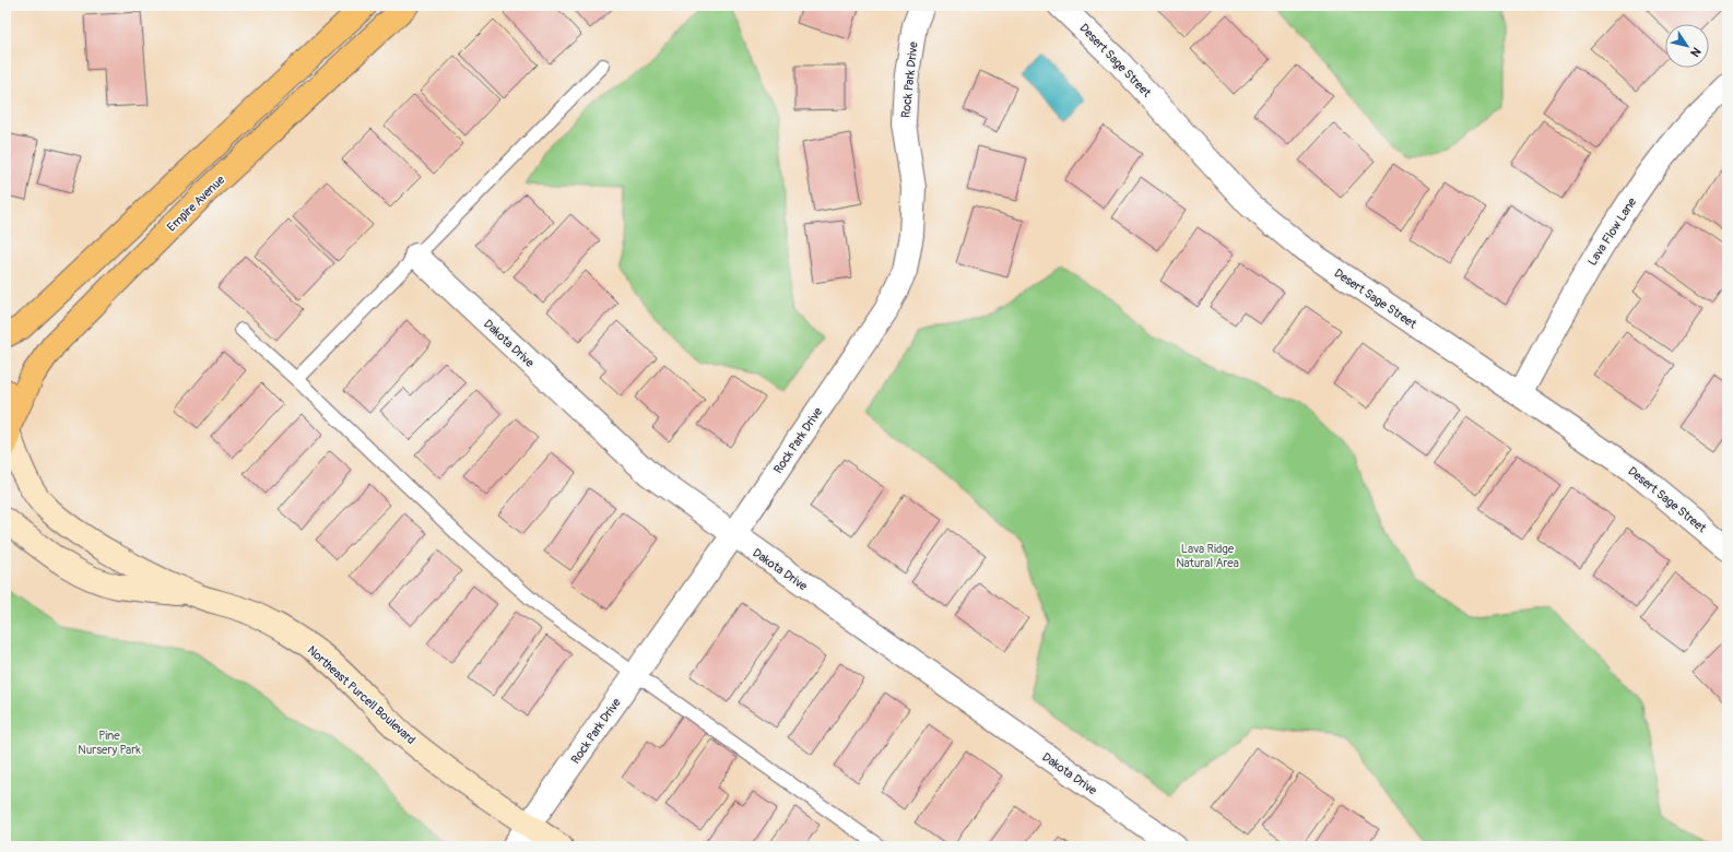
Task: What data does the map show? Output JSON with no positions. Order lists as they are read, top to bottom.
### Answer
{
  "streets": {
    "highway": ["Empire Avenue"],
    "street": [
      "Desert Sage Street",
      "Rock Park Drive",
      "Lava Flow Lane",
      "Dakota Drive",
      "Northeast Purcell Boulevard"
    ]
  },
  "crossings": [
    ["Desert Sage Street", "Lava Flow Lane"],
    ["Rock Park Drive", "Dakota Drive"],
    ["Rock Park Drive", "Northeast Purcell Boulevard"],
    ["Empire Avenue", "Northeast Purcell Boulevard"]
  ],
  "parks": ["Lava Ridge Natural Area", "Pine Nursery Park"],
  "north": "bottom right"
}
